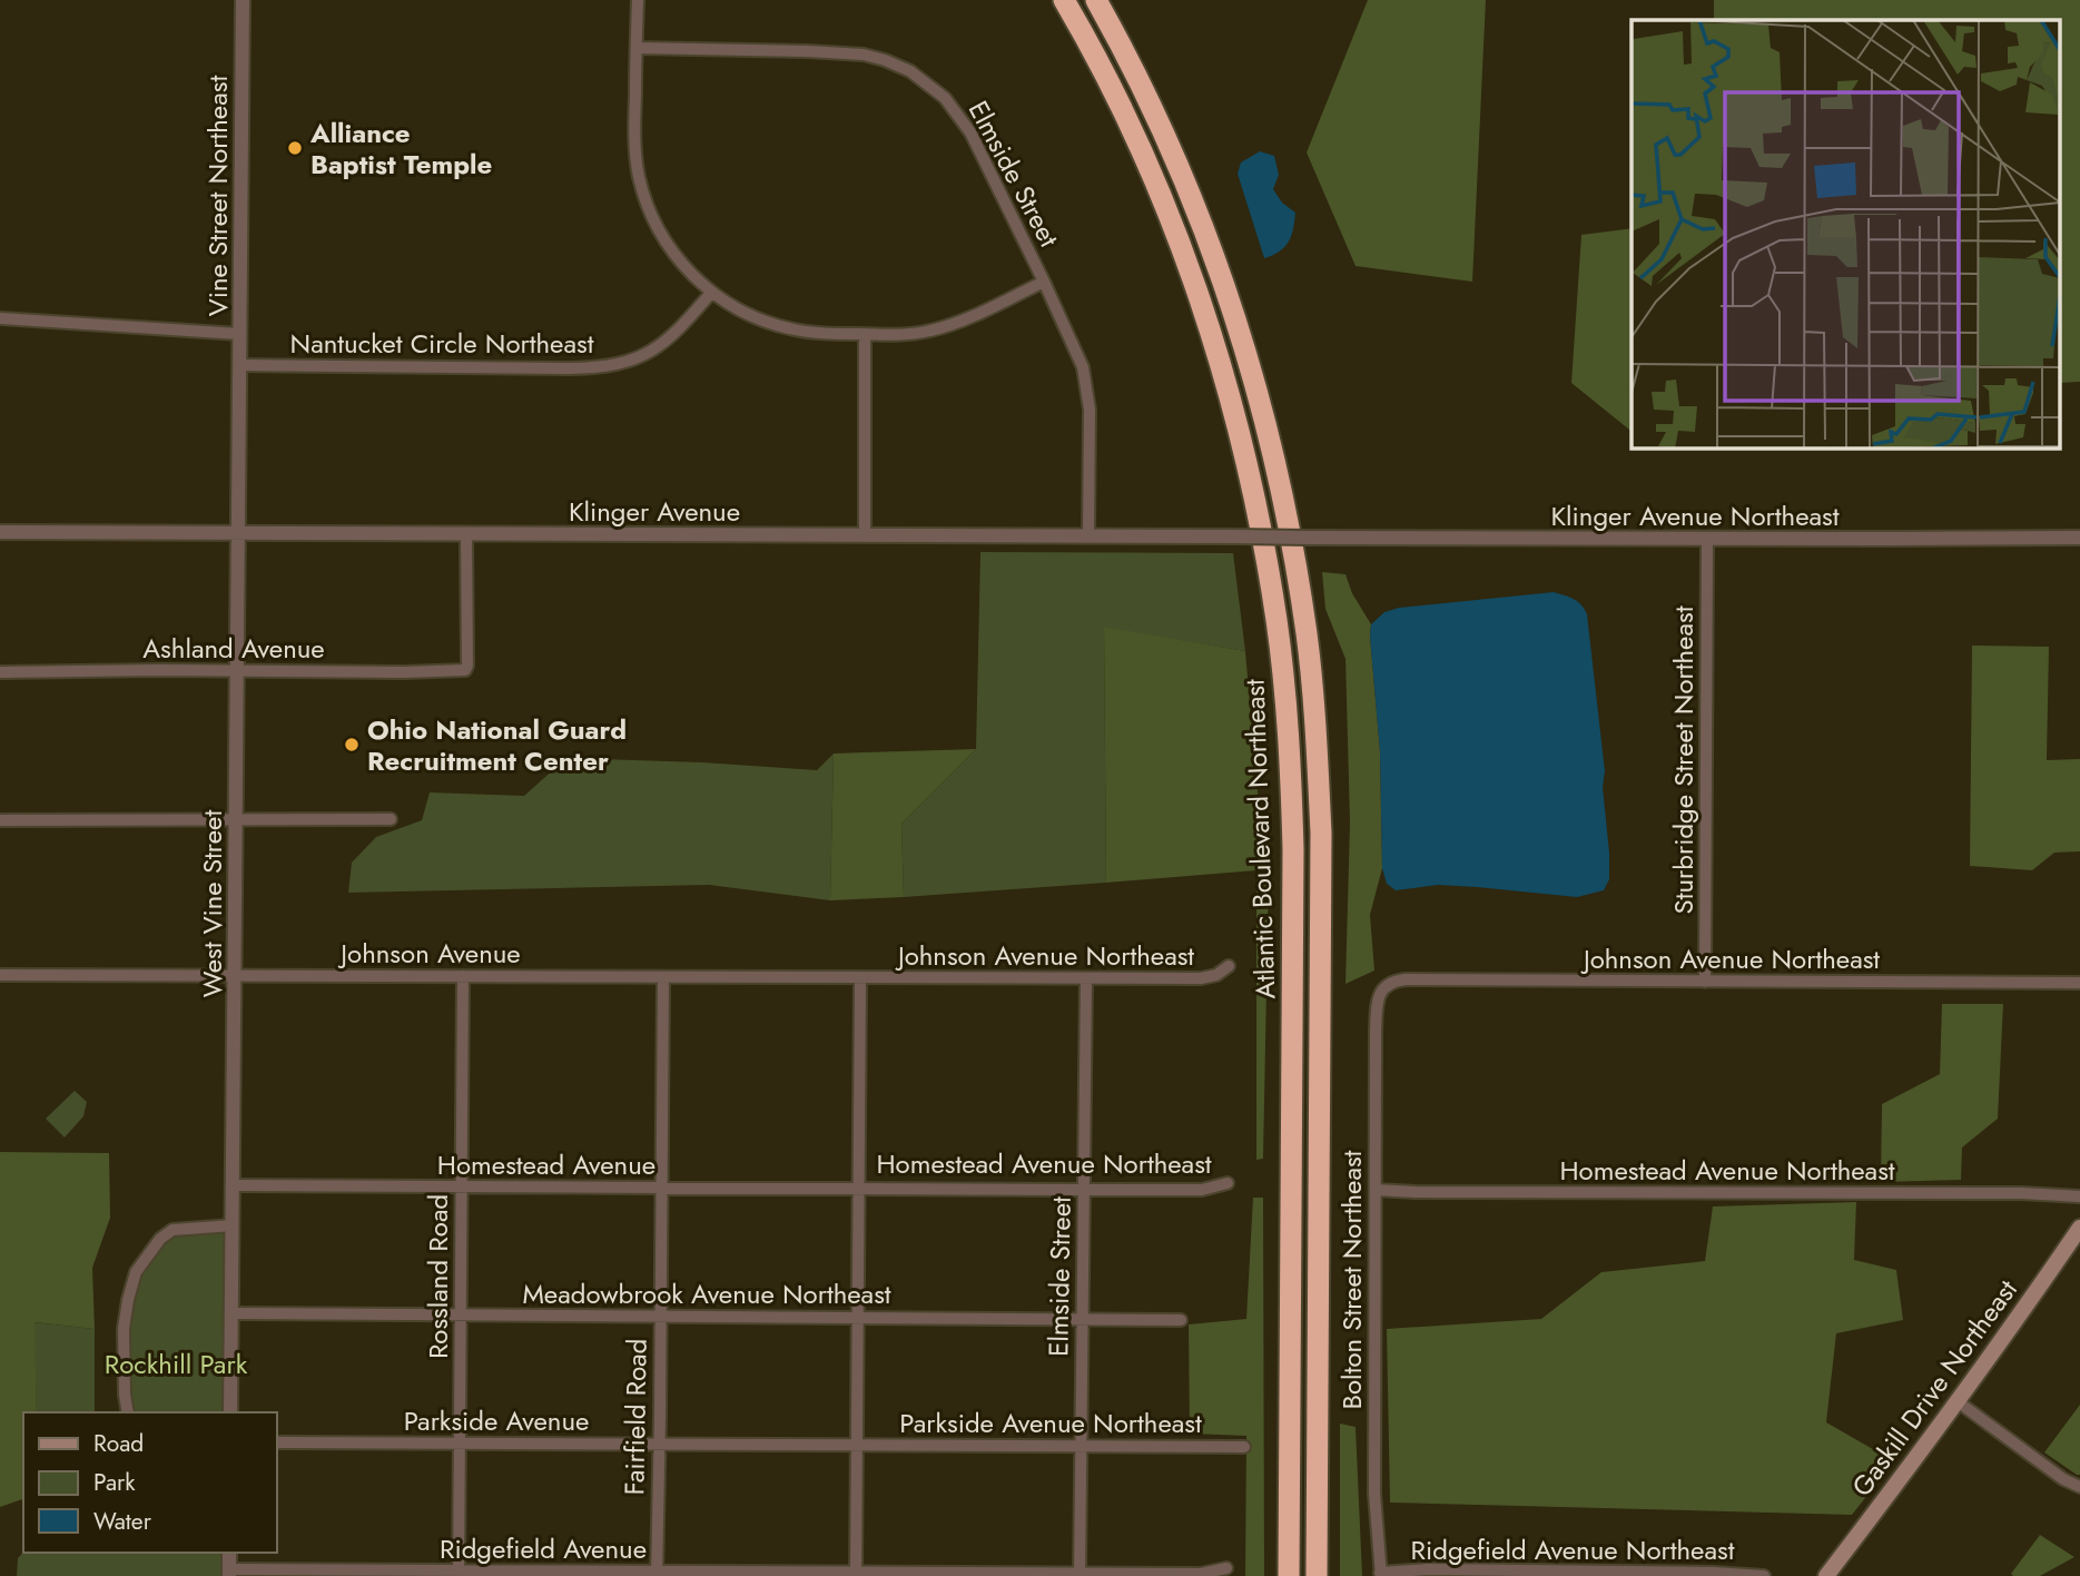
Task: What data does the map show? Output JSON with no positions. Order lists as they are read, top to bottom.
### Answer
{
  "streets": {
    "highway": ["Atlantic Boulevard Northeast"],
    "main road": ["Gaskill Drive Northeast"],
    "street": [
      "Elmside Street",
      "Vine Street Northeast",
      "Nantucket Circle Northeast",
      "Klinger Avenue",
      "Klinger Avenue Northeast",
      "Ashland Avenue",
      "Sturbridge Street Northeast",
      "West Vine Street",
      "Johnson Avenue",
      "Johnson Avenue Northeast",
      "Homestead Avenue Northeast",
      "Homestead Avenue",
      "Rossland Road",
      "Bolton Street Northeast",
      "Meadowbrook Avenue Northeast",
      "Fairfield Road",
      "Parkside Avenue",
      "Parkside Avenue Northeast",
      "Ridgefield Avenue",
      "Ridgefield Avenue Northeast"
    ]
  },
  "crossings": [
    ["Elmside Street", "Klinger Avenue"],
    ["Elmside Street", "Johnson Avenue Northeast"],
    ["Elmside Street", "Homestead Avenue Northeast"],
    ["Elmside Street", "Meadowbrook Avenue Northeast"],
    ["Elmside Street", "Parkside Avenue Northeast"],
    ["Vine Street Northeast", "Nantucket Circle Northeast"],
    ["Vine Street Northeast", "West Vine Street"],
    ["Klinger Avenue", "Klinger Avenue Northeast"],
    ["Klinger Avenue", "Ashland Avenue"],
    ["Klinger Avenue", "West Vine Street"],
    ["Klinger Avenue Northeast", "Sturbridge Street Northeast"],
    ["Ashland Avenue", "West Vine Street"],
    ["Sturbridge Street Northeast", "Johnson Avenue Northeast"],
    ["West Vine Street", "Johnson Avenue"],
    ["West Vine Street", "Homestead Avenue"],
    ["West Vine Street", "Meadowbrook Avenue Northeast"],
    ["Johnson Avenue", "Johnson Avenue Northeast"],
    ["Johnson Avenue", "Rossland Road"],
    ["Johnson Avenue", "Fairfield Road"],
    ["Johnson Avenue Northeast", "Bolton Street Northeast"],
    ["Homestead Avenue Northeast", "Homestead Avenue"],
    ["Homestead Avenue Northeast", "Bolton Street Northeast"],
    ["Homestead Avenue", "Rossland Road"],
    ["Homestead Avenue", "Fairfield Road"],
    ["Rossland Road", "Meadowbrook Avenue Northeast"],
    ["Rossland Road", "Parkside Avenue"],
    ["Rossland Road", "Ridgefield Avenue"],
    ["Bolton Street Northeast", "Ridgefield Avenue Northeast"],
    ["Meadowbrook Avenue Northeast", "Fairfield Road"],
    ["Fairfield Road", "Parkside Avenue"],
    ["Fairfield Road", "Ridgefield Avenue"],
    ["Parkside Avenue", "Parkside Avenue Northeast"]
  ],
  "parks": ["Rockhill Park"],
  "places": ["Alliance Baptist Temple", "Ohio National Guard Recruitment Center"],
  "legend": ["Road", "Park", "Water"]
}
